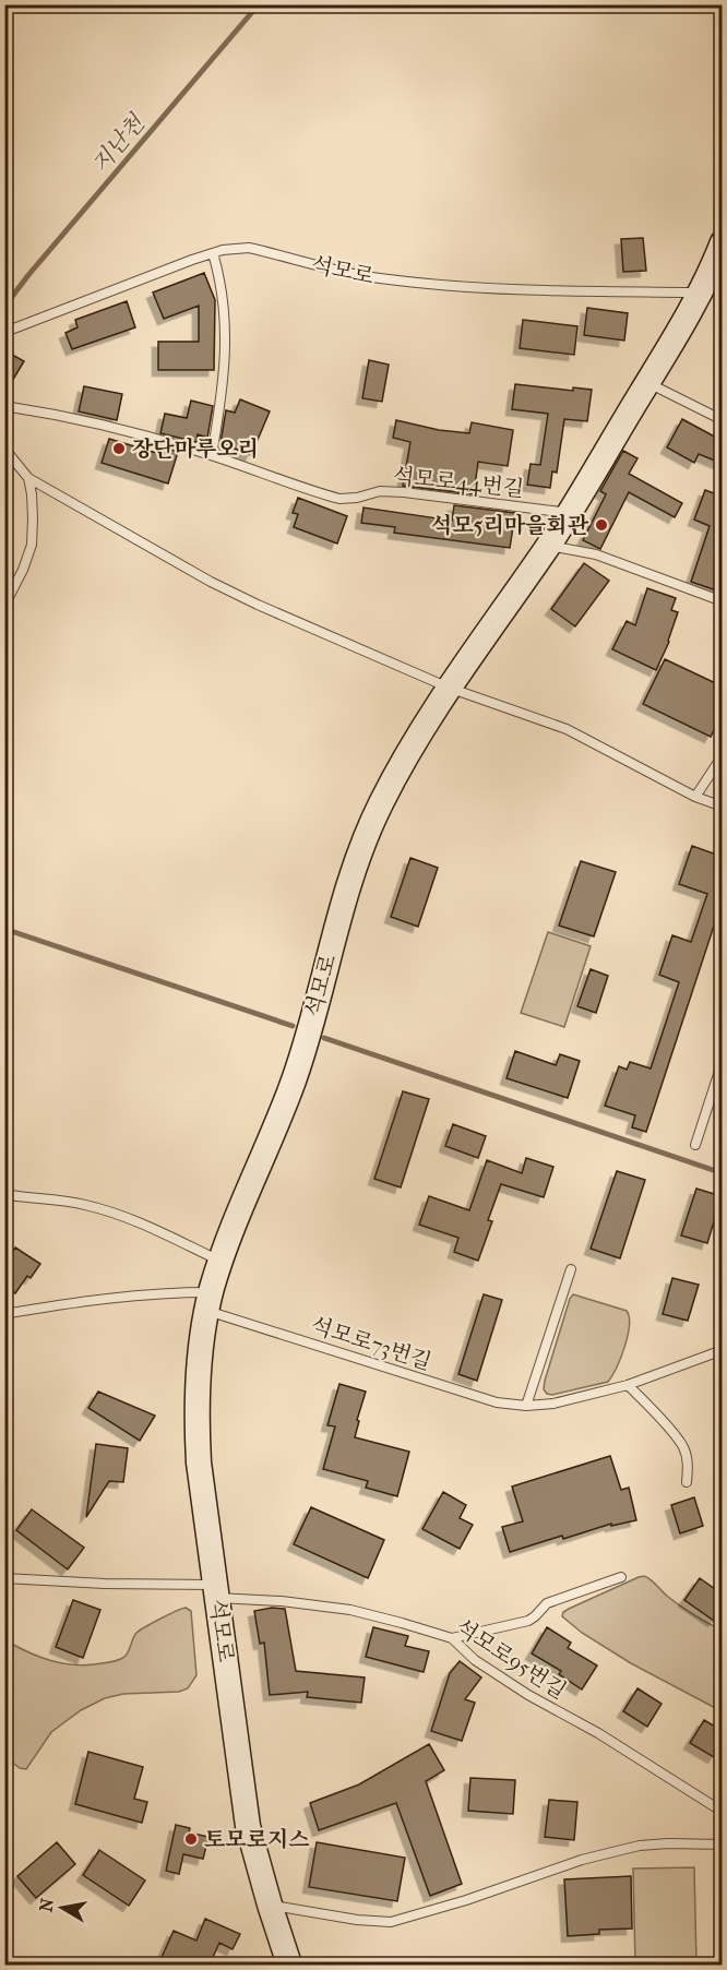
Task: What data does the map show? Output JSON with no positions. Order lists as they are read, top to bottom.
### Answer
{
  "streets": {
    "street": ["석모로"],
    "lane": ["석모로44번길", "석모로73번길", "석모로95번길"]
  },
  "crossings": [
    ["석모로", "석모로44번길"],
    ["석모로", "석모로73번길"],
    ["석모로", "석모로95번길"]
  ],
  "water": ["지난천"],
  "places": ["장단마루오리", "석모5리마을회관", "토모로지스"],
  "north": "left"
}
